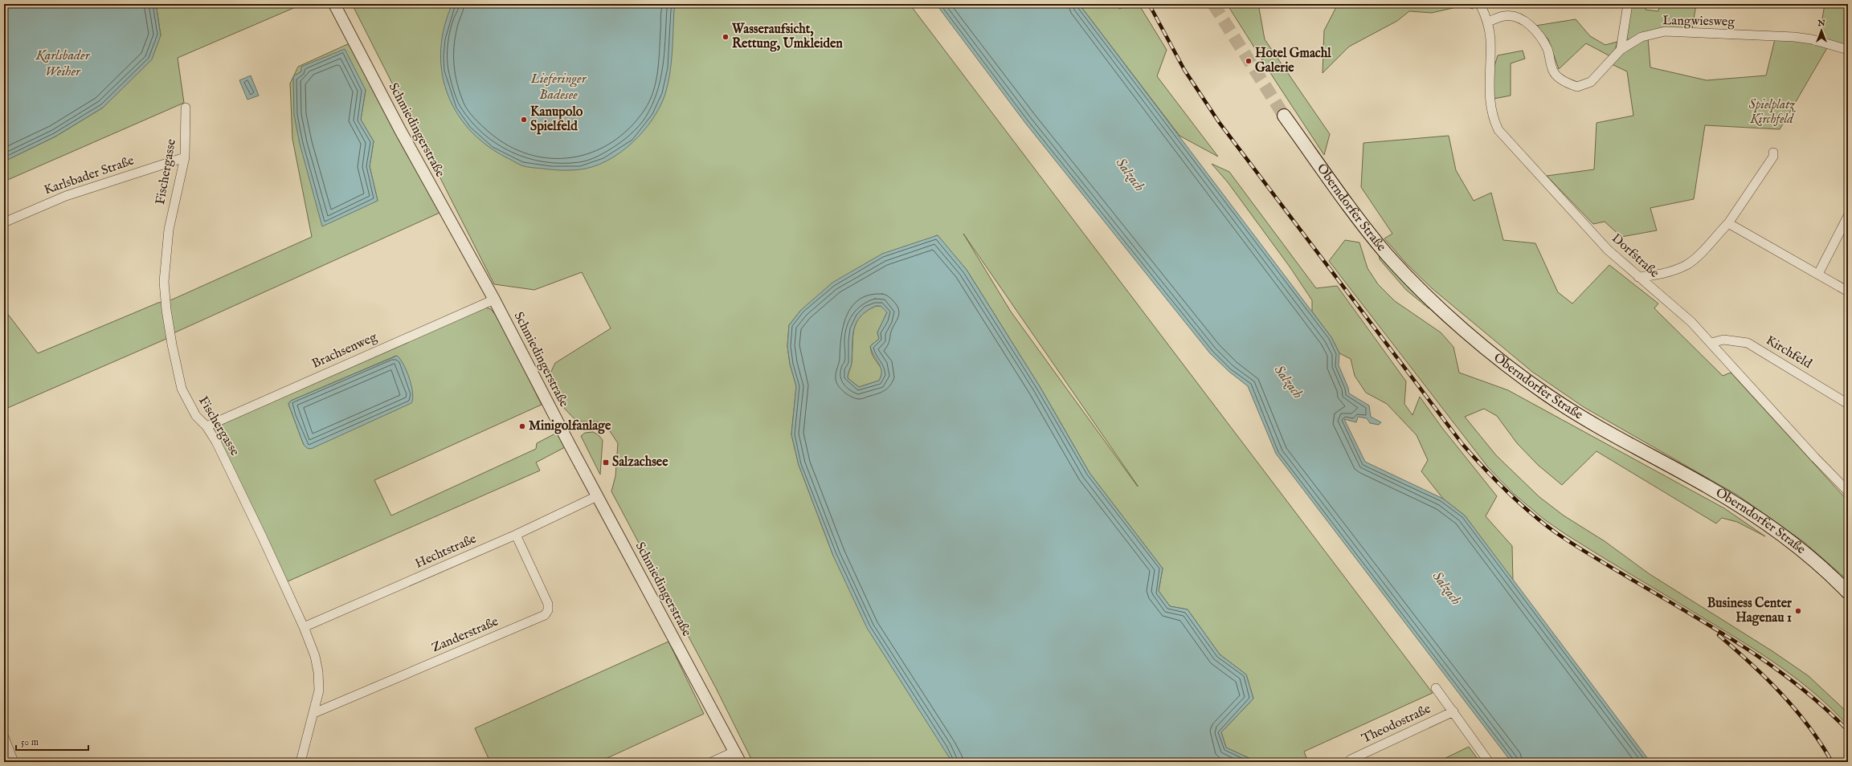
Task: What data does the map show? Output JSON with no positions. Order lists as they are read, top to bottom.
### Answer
{
  "streets": {
    "main road": ["Oberndorfer Straße"],
    "street": [
      "Langwiesweg",
      "Schmiedingerstraße",
      "Fischergasse",
      "Karlsbader Straße",
      "Dorfstraße",
      "Brachsenweg",
      "Kirchfeld",
      "Hechtstraße",
      "Zanderstraße",
      "Theodostraße"
    ]
  },
  "crossings": [
    ["Langwiesweg", "Dorfstraße"],
    ["Schmiedingerstraße", "Brachsenweg"],
    ["Schmiedingerstraße", "Hechtstraße"],
    ["Fischergasse", "Karlsbader Straße"],
    ["Fischergasse", "Brachsenweg"],
    ["Fischergasse", "Hechtstraße"],
    ["Fischergasse", "Zanderstraße"],
    ["Dorfstraße", "Kirchfeld"],
    ["Hechtstraße", "Zanderstraße"]
  ],
  "water": ["Karlsbader Weiher", "Lieferinger Badesee", "Salzach"],
  "parks": ["Spielplatz Kirchfeld"],
  "places": {
    "other": [
      "Wasseraufsicht, Rettung, Umkleiden",
      "Hotel Gmachl Galerie",
      "Kanupolo Spielfeld",
      "Minigolfanlage",
      "Business Center Hagenau 1"
    ],
    "transit": ["Salzachsee"]
  },
  "scale_bar": "50 m",
  "north": "top"
}
